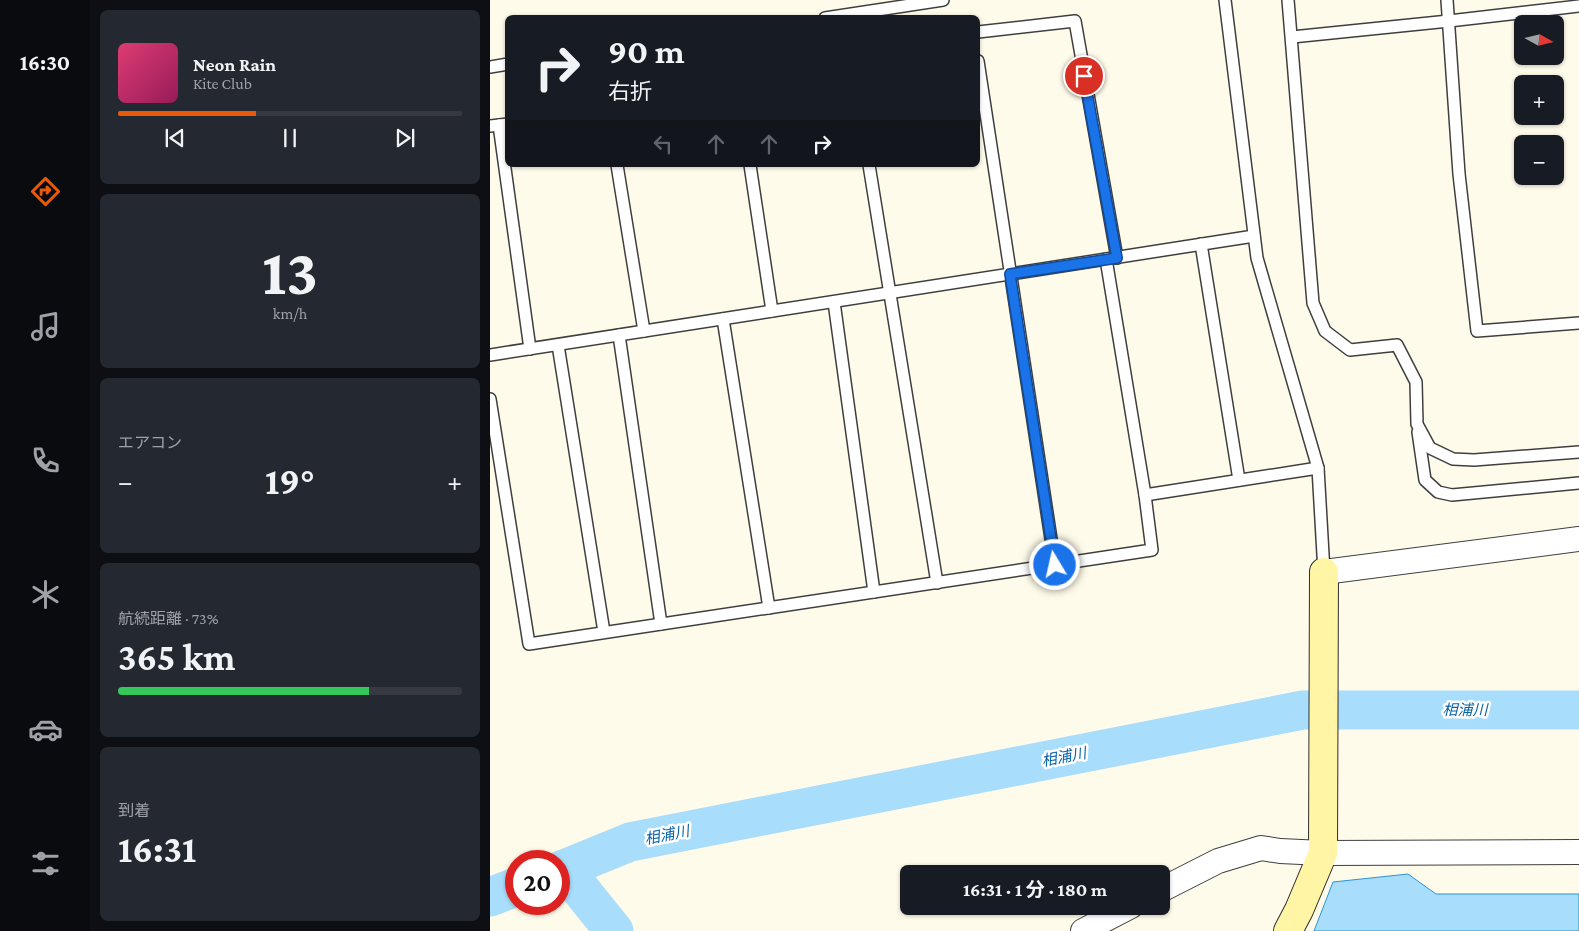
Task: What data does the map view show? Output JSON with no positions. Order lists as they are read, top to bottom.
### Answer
{
  "water": ["相浦川"],
  "north": "right",
  "page": {
    "tabs": "16:30",
    "map_buttons": ["+", "−"],
    "turn": ["90 m", "右折"],
    "song": ["Neon Rain", "Kite Club"],
    "tile": [
      ["13", "km/h"],
      "エアコン",
      ["航続距離 · 73%", "365 km"],
      ["到着", "16:31"]
    ],
    "heat": ["−", "19°", "+"],
    "limit": "20",
    "trip": "16:31 · 1 分 · 180 m"
  }
}
